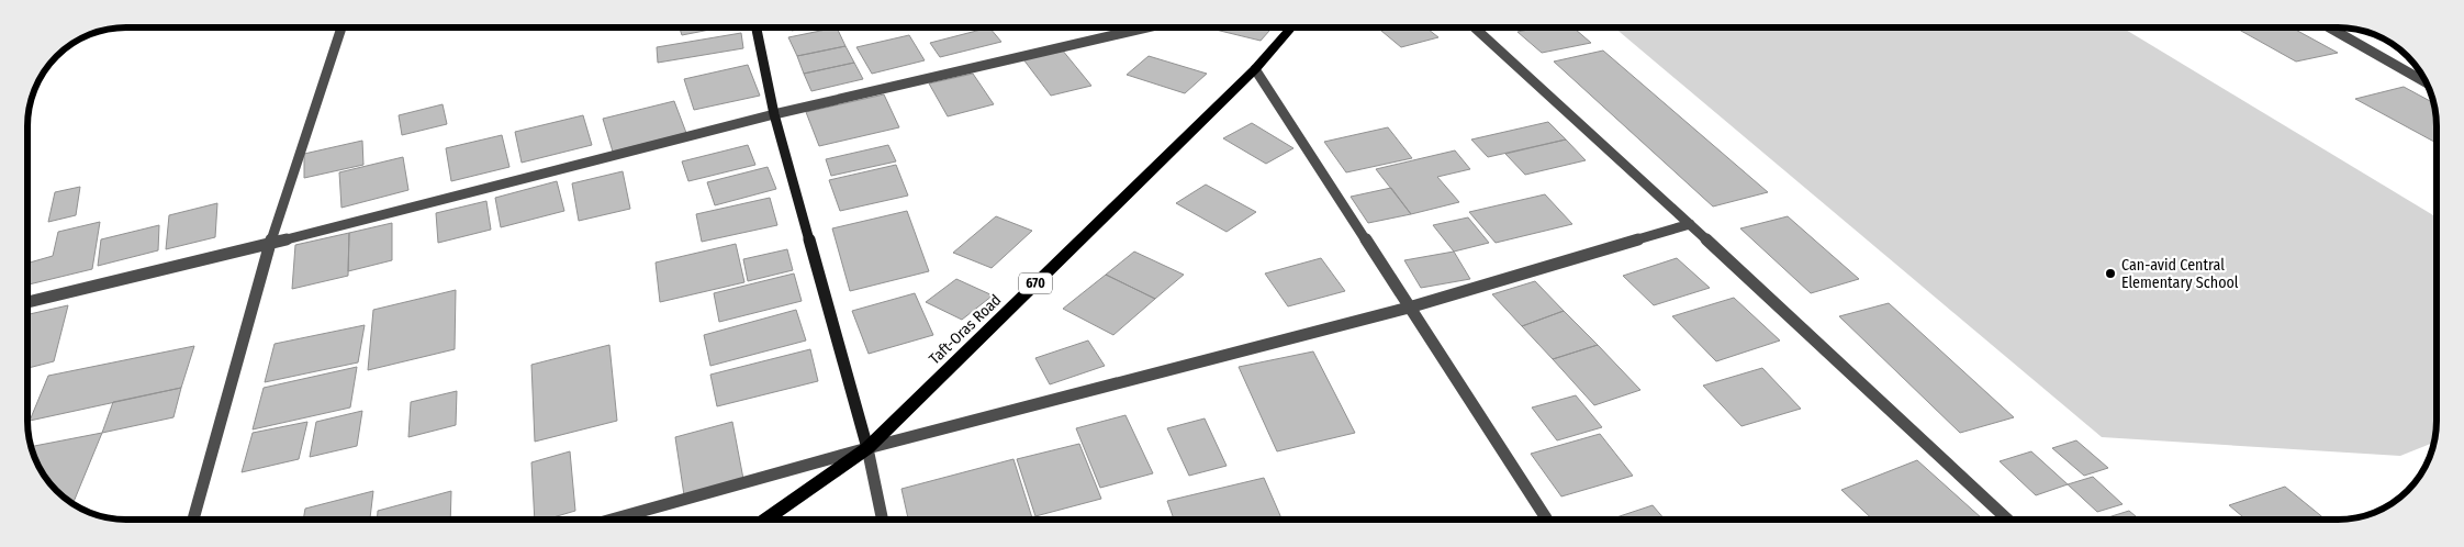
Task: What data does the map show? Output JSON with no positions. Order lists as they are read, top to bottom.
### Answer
{
  "streets": {
    "main road": ["670", "Taft-Oras Road"]
  },
  "places": ["Can-avid Central Elementary School"]
}
